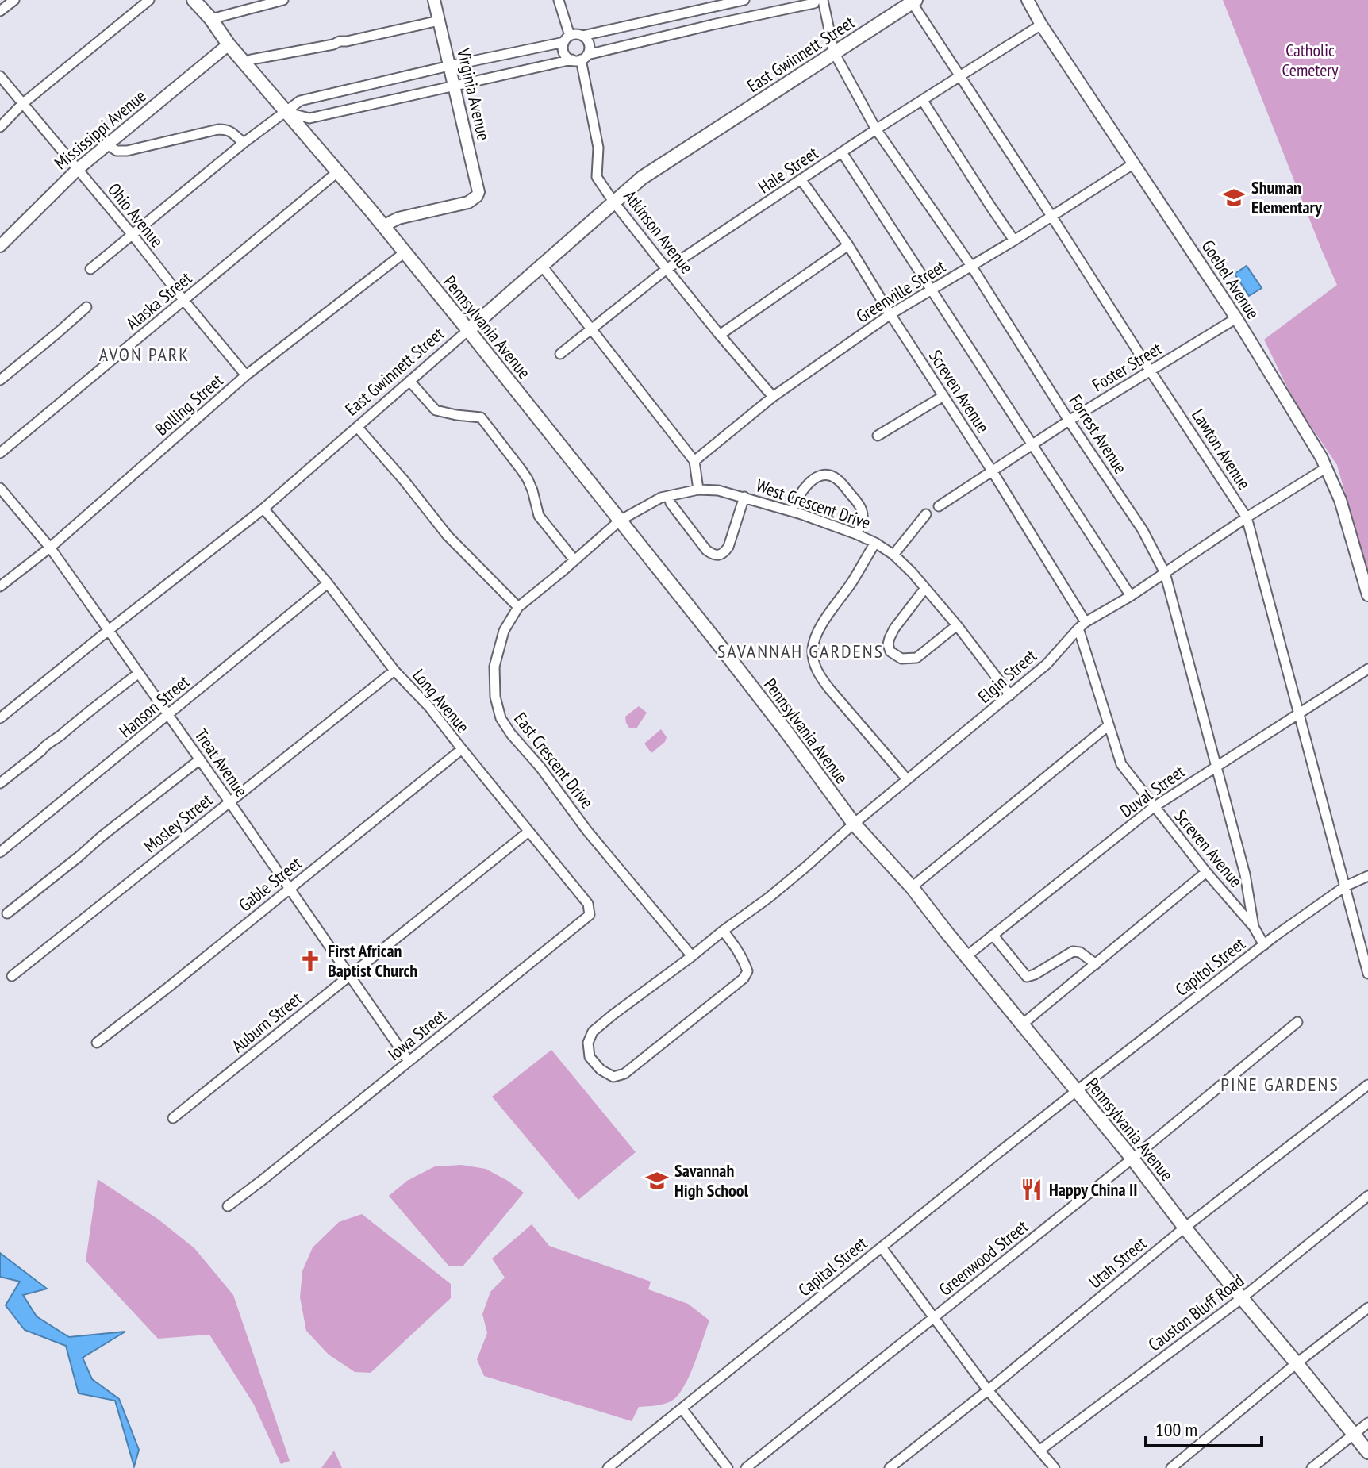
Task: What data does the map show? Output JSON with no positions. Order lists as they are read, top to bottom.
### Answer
{
  "streets": {
    "main road": ["East Gwinnett Street", "Pennsylvania Avenue"],
    "street": [
      "Virginia Avenue",
      "Mississippi Avenue",
      "Hale Street",
      "Ohio Avenue",
      "Atkinson Avenue",
      "Goebel Avenue",
      "Greenville Street",
      "Alaska Street",
      "Foster Street",
      "Screven Avenue",
      "Bolling Street",
      "Forrest Avenue",
      "Lawton Avenue",
      "West Crescent Drive",
      "Elgin Street",
      "Long Avenue",
      "Hanson Street",
      "East Crescent Drive",
      "Treat Avenue",
      "Duval Street",
      "Mosley Street",
      "Gable Street",
      "Capitol Street",
      "Auburn Street",
      "Iowa Street",
      "Greenwood Street",
      "Utah Street",
      "Capital Street",
      "Causton Bluff Road"
    ]
  },
  "crossings": [
    ["East Gwinnett Street", "Atkinson Avenue"],
    ["East Gwinnett Street", "Pennsylvania Avenue"],
    ["East Gwinnett Street", "Forrest Avenue"],
    ["East Gwinnett Street", "Lawton Avenue"],
    ["East Gwinnett Street", "Long Avenue"],
    ["East Gwinnett Street", "Treat Avenue"],
    ["Virginia Avenue", "Pennsylvania Avenue"],
    ["Mississippi Avenue", "Ohio Avenue"],
    ["Mississippi Avenue", "Pennsylvania Avenue"],
    ["Hale Street", "Atkinson Avenue"],
    ["Hale Street", "Goebel Avenue"],
    ["Hale Street", "Screven Avenue"],
    ["Hale Street", "Forrest Avenue"],
    ["Hale Street", "Lawton Avenue"],
    ["Ohio Avenue", "Alaska Street"],
    ["Ohio Avenue", "Bolling Street"],
    ["Atkinson Avenue", "Greenville Street"],
    ["Goebel Avenue", "Greenville Street"],
    ["Goebel Avenue", "Foster Street"],
    ["Goebel Avenue", "Elgin Street"],
    ["Greenville Street", "Screven Avenue"],
    ["Greenville Street", "Forrest Avenue"],
    ["Greenville Street", "Lawton Avenue"],
    ["Alaska Street", "Pennsylvania Avenue"],
    ["Pennsylvania Avenue", "Bolling Street"],
    ["Pennsylvania Avenue", "West Crescent Drive"],
    ["Pennsylvania Avenue", "Elgin Street"],
    ["Pennsylvania Avenue", "East Crescent Drive"],
    ["Pennsylvania Avenue", "Duval Street"],
    ["Pennsylvania Avenue", "Capitol Street"],
    ["Pennsylvania Avenue", "Greenwood Street"],
    ["Pennsylvania Avenue", "Utah Street"],
    ["Pennsylvania Avenue", "Capital Street"],
    ["Pennsylvania Avenue", "Causton Bluff Road"],
    ["Foster Street", "Screven Avenue"],
    ["Foster Street", "Forrest Avenue"],
    ["Foster Street", "Lawton Avenue"],
    ["Screven Avenue", "Forrest Avenue"],
    ["Screven Avenue", "Elgin Street"],
    ["Screven Avenue", "Duval Street"],
    ["Screven Avenue", "Capitol Street"],
    ["Bolling Street", "Treat Avenue"],
    ["Forrest Avenue", "Elgin Street"],
    ["Forrest Avenue", "Duval Street"],
    ["Lawton Avenue", "Elgin Street"],
    ["Lawton Avenue", "Duval Street"],
    ["Lawton Avenue", "Capitol Street"],
    ["West Crescent Drive", "Elgin Street"],
    ["West Crescent Drive", "East Crescent Drive"],
    ["Elgin Street", "East Crescent Drive"],
    ["Long Avenue", "Hanson Street"],
    ["Long Avenue", "Mosley Street"],
    ["Long Avenue", "Gable Street"],
    ["Long Avenue", "Auburn Street"],
    ["Long Avenue", "Iowa Street"],
    ["Hanson Street", "Treat Avenue"],
    ["Treat Avenue", "Mosley Street"],
    ["Treat Avenue", "Gable Street"],
    ["Treat Avenue", "Auburn Street"],
    ["Treat Avenue", "Iowa Street"],
    ["Capitol Street", "Capital Street"]
  ],
  "districts": ["AVON PARK", "SAVANNAH GARDENS", "PINE GARDENS"],
  "parks": ["Catholic Cemetery"],
  "places": {
    "school or university": ["Shuman Elementary", "Savannah High School"],
    "church": ["First African Baptist Church"],
    "restaurant": ["Happy China II"]
  },
  "scale_bar": "100 m"
}
